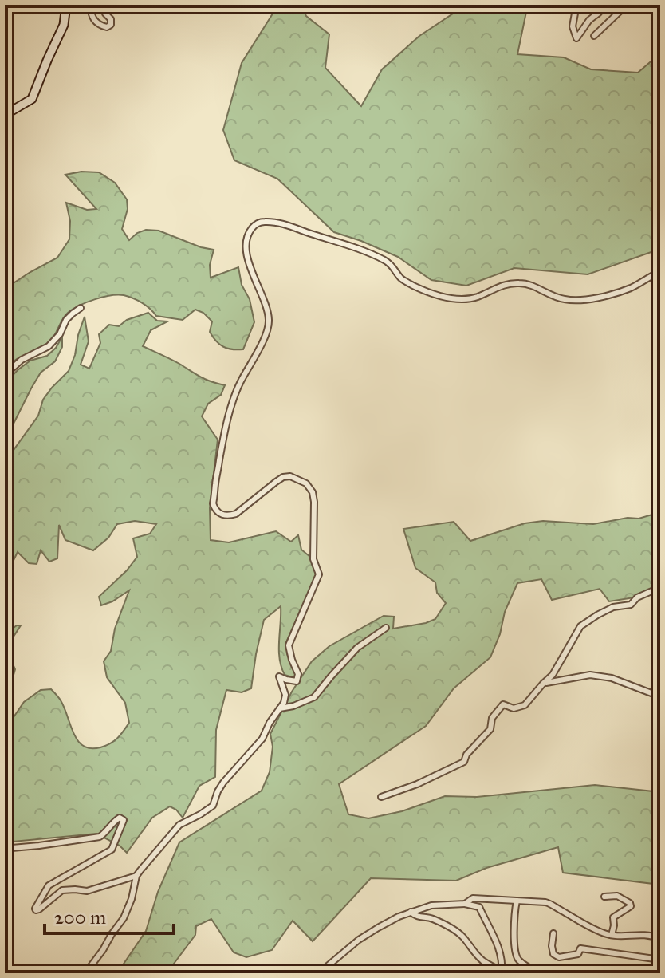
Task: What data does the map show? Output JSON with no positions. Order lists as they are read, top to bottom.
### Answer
{
  "scale_bar": "200 m"
}
